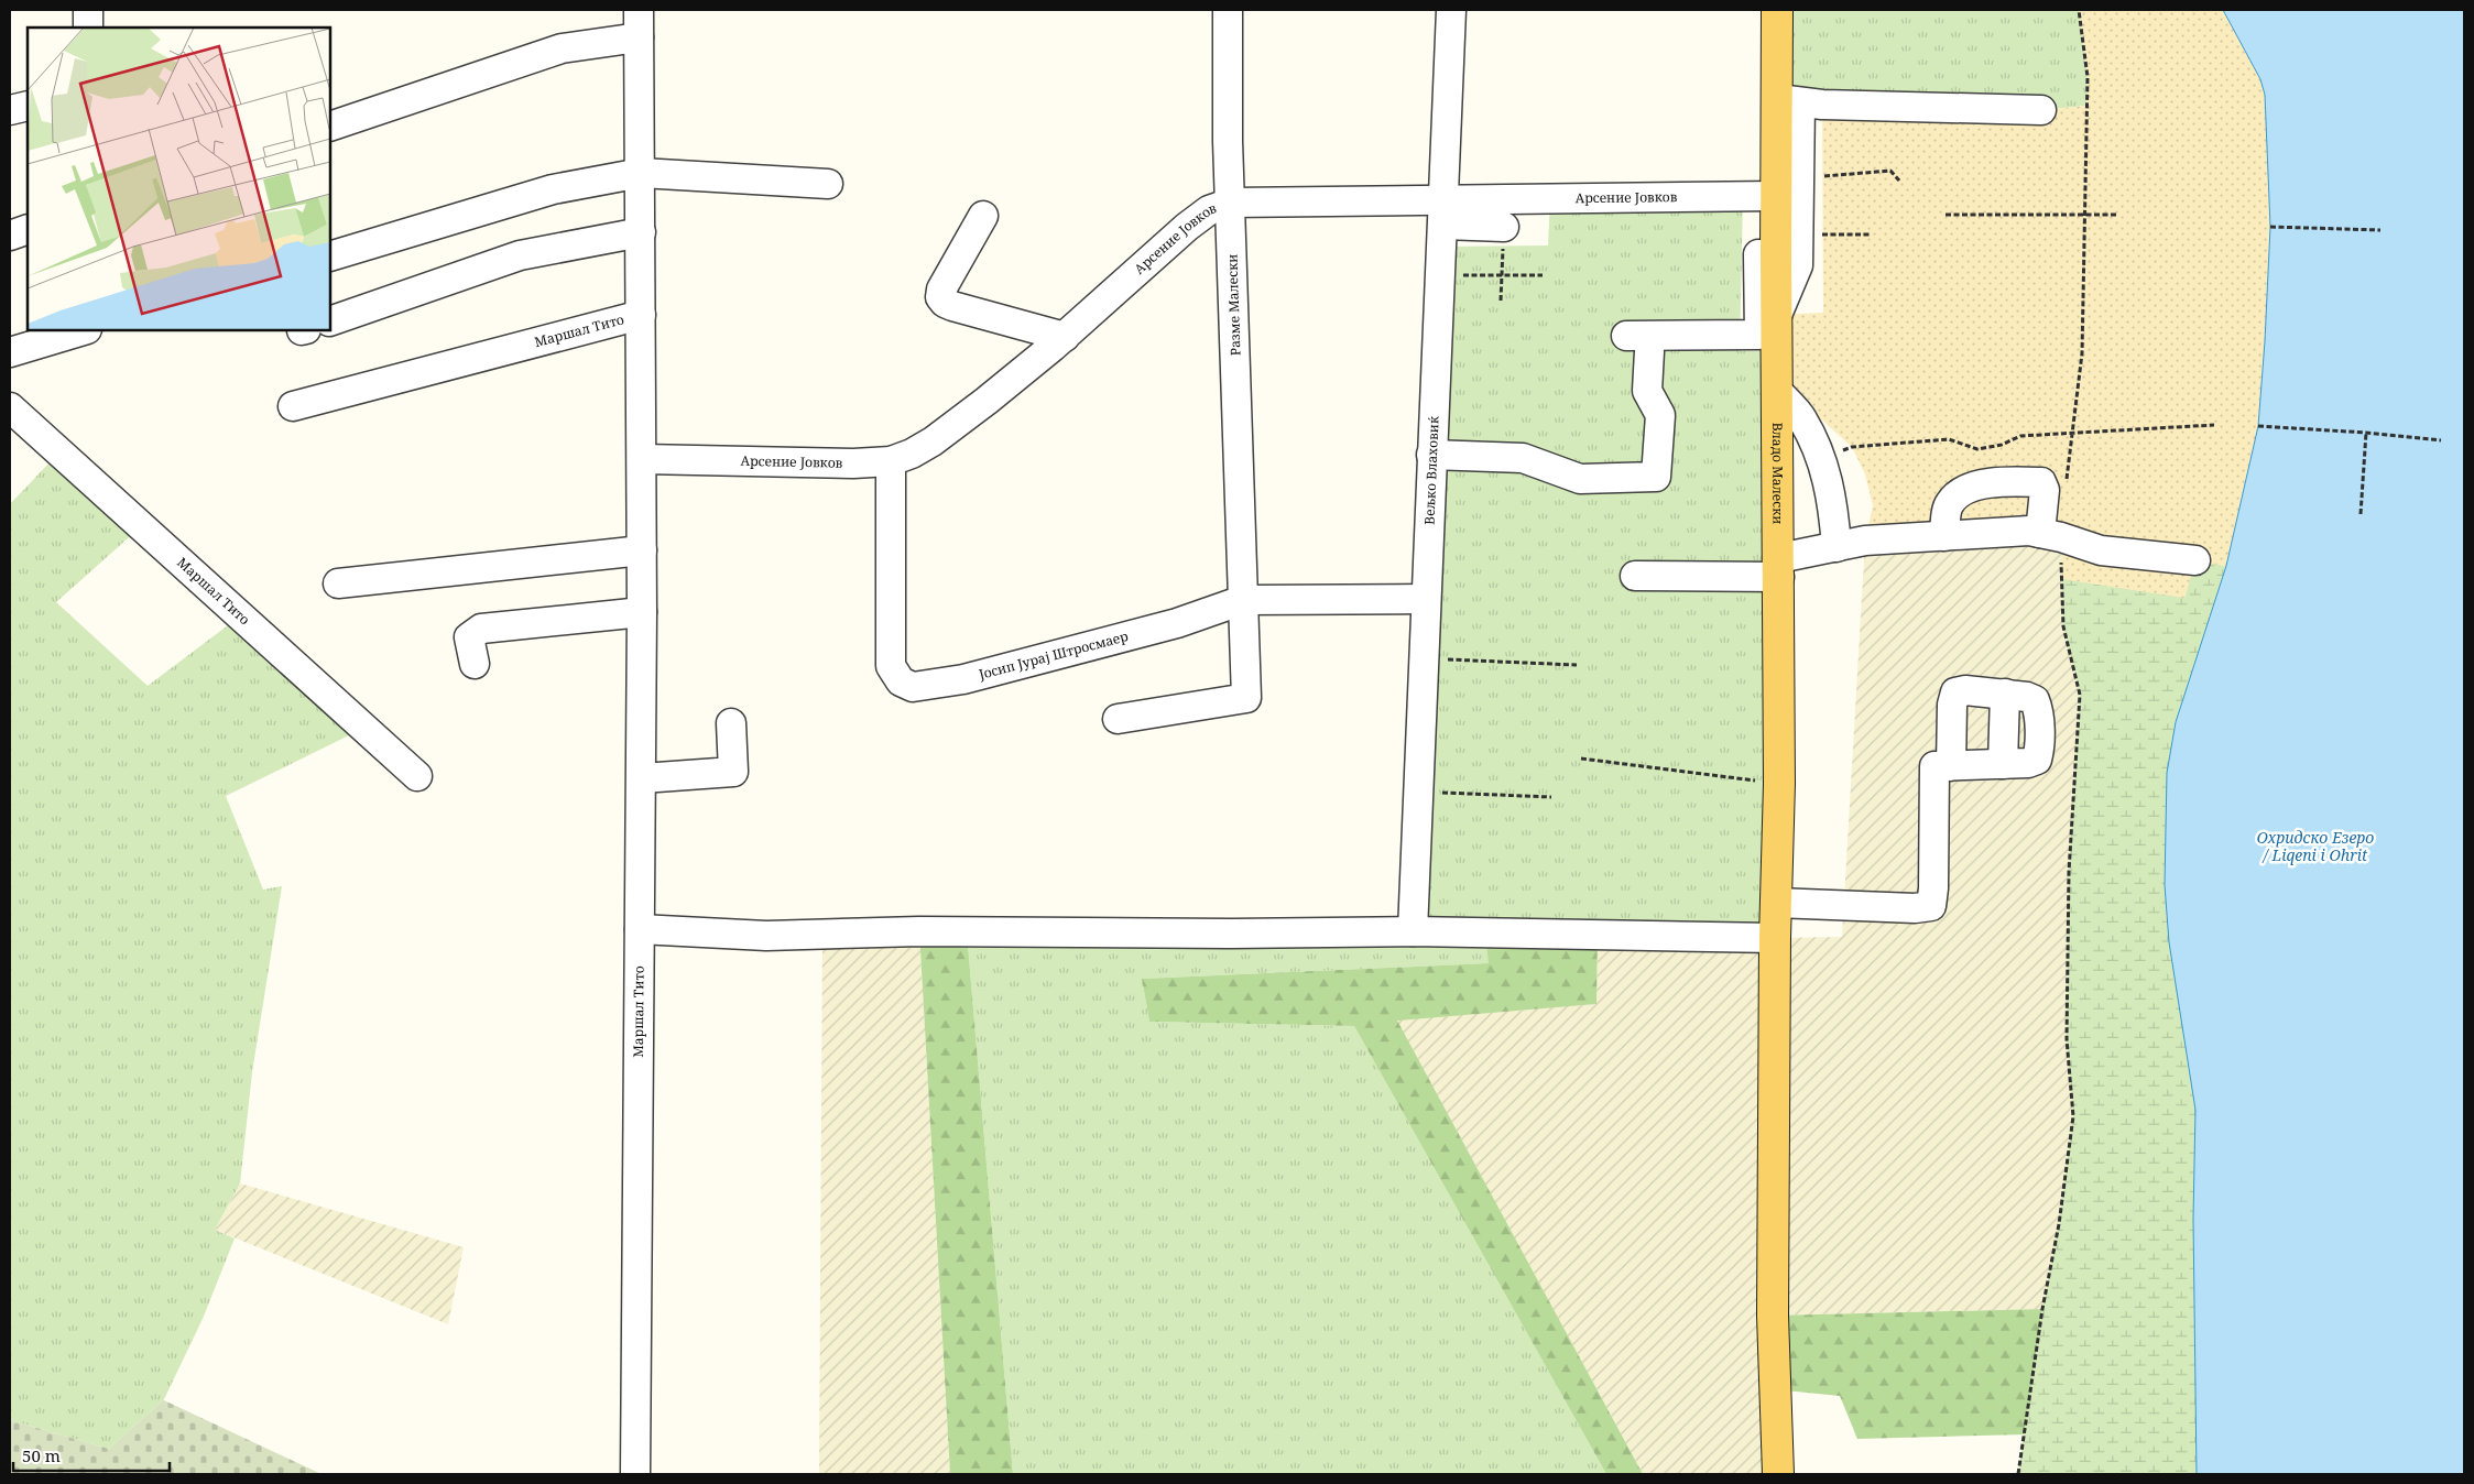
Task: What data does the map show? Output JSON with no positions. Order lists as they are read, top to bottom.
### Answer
{
  "streets": {
    "main road": ["Владо Малески"],
    "street": [
      "Арсение Јовков",
      "Разме Малески",
      "Маршал Тито",
      "Вељко Влаховиќ",
      "Јосип Јурај Штросмаер"
    ]
  },
  "crossings": [
    ["Арсение Јовков", "Разме Малески"],
    ["Арсение Јовков", "Маршал Тито"],
    ["Арсение Јовков", "Вељко Влаховиќ"],
    ["Арсение Јовков", "Владо Малески"],
    ["Арсение Јовков", "Јосип Јурај Штросмаер"],
    ["Разме Малески", "Јосип Јурај Штросмаер"],
    ["Вељко Влаховиќ", "Јосип Јурај Штросмаер"]
  ],
  "water": ["Охридско Езеро / Liqeni i Ohrit"],
  "scale_bar": "50 m"
}
